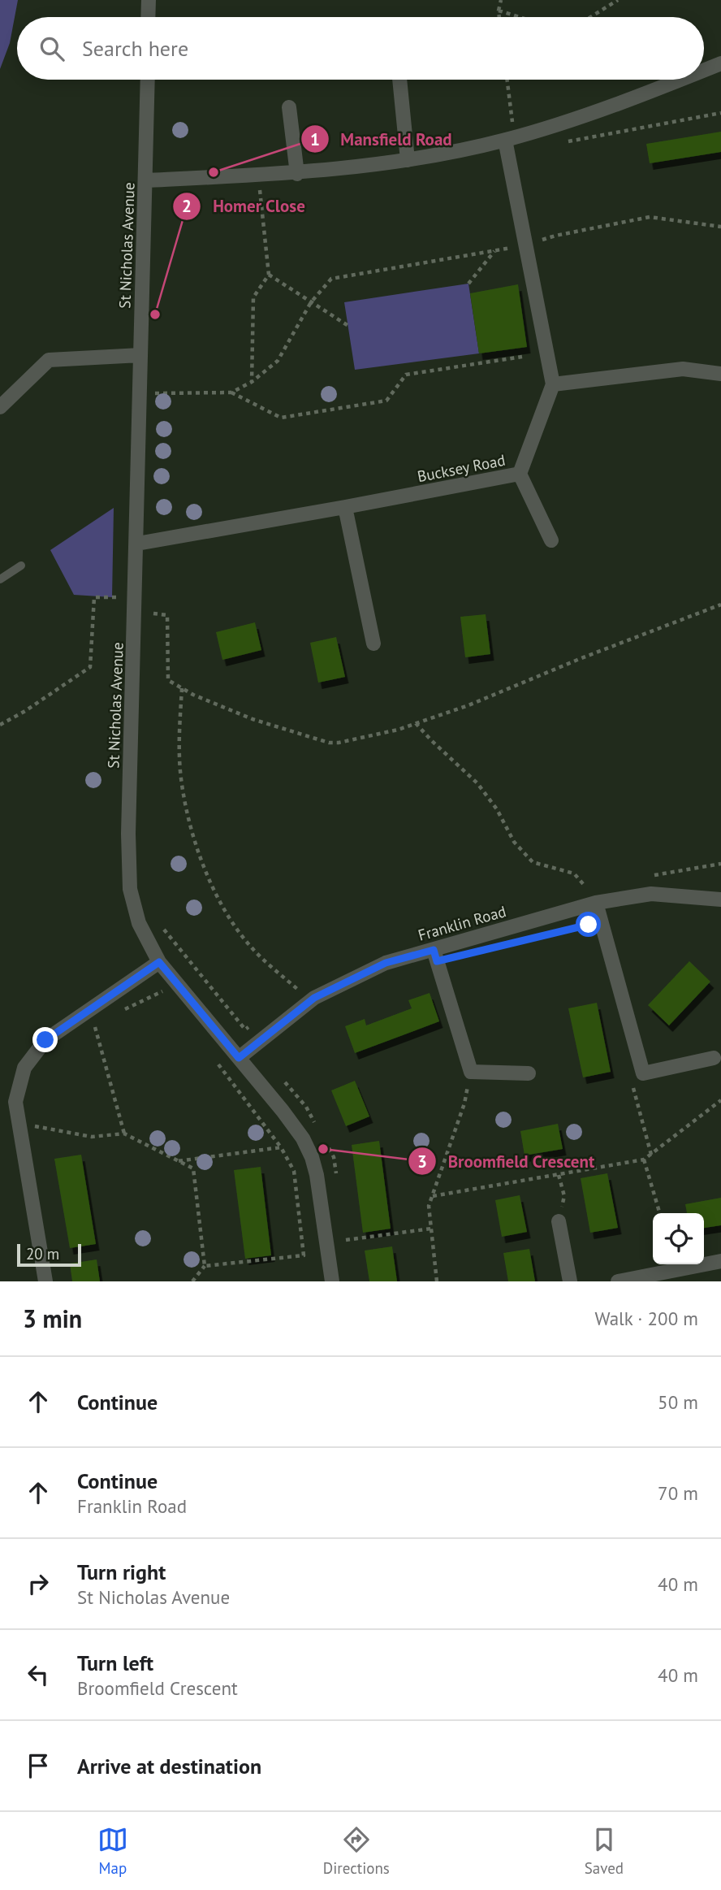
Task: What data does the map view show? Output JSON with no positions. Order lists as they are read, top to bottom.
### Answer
{
  "streets": {
    "street": ["St Nicholas Avenue", "Bucksey Road", "Franklin Road"]
  },
  "crossings": [
    ["St Nicholas Avenue", "Bucksey Road"],
    ["St Nicholas Avenue", "Franklin Road"]
  ],
  "places": ["Mansfield Road", "Homer Close", "Broomfield Crescent"],
  "scale_bar": "20 m",
  "page": {
    "search": "Search here",
    "scale": "20 m",
    "heading": ["3 min", "Walk · 200 m"],
    "list": [
      ["Continue", "50 m"],
      ["Continue", "Franklin Road", "70 m"],
      ["Turn right", "St Nicholas Avenue", "40 m"],
      ["Turn left", "Broomfield Crescent", "40 m"],
      "Arrive at destination"
    ],
    "nav": ["Map", "Directions", "Saved"]
  }
}
